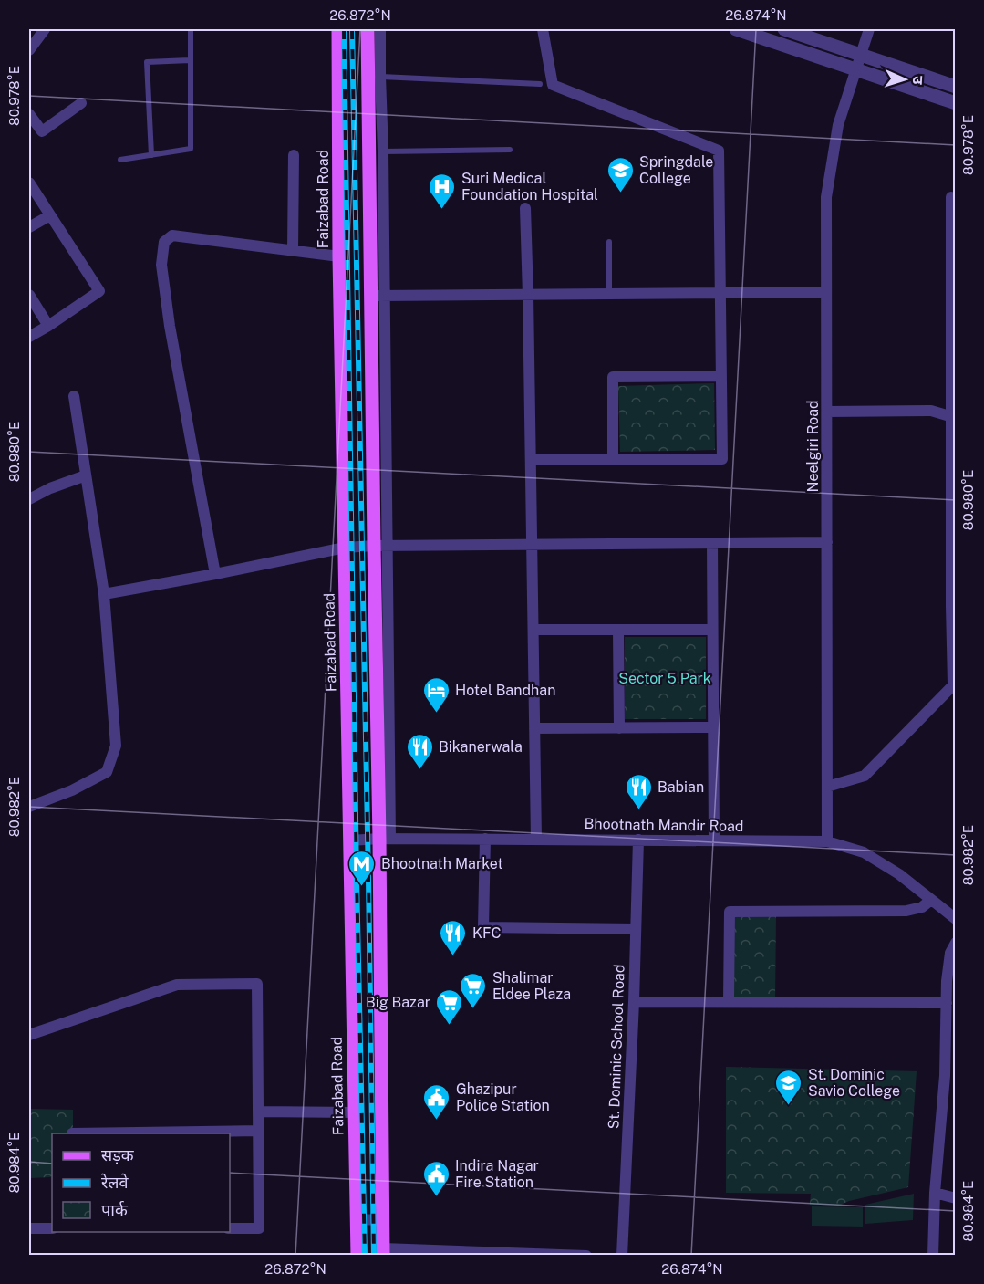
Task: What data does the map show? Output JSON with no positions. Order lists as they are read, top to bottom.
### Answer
{
  "streets": {
    "main road": ["Faizabad Road"],
    "street": ["Neelgiri Road", "Bhootnath Mandir Road", "St. Dominic School Road"]
  },
  "crossings": [
    ["Faizabad Road", "Bhootnath Mandir Road"],
    ["Neelgiri Road", "Bhootnath Mandir Road"],
    ["Bhootnath Mandir Road", "St. Dominic School Road"]
  ],
  "parks": ["Sector 5 Park"],
  "places": {
    "school or university": ["Springdale College", "St. Dominic Savio College"],
    "hospital": ["Suri Medical Foundation Hospital"],
    "hotel": ["Hotel Bandhan"],
    "restaurant": ["Bikanerwala", "Babian", "KFC"],
    "metro station": ["Bhootnath Market"],
    "supermarket": ["Shalimar Eldee Plaza", "Big Bazar"],
    "public building": ["Ghazipur Police Station", "Indira Nagar Fire Station"]
  },
  "legend": ["सड़क", "रेलवे", "पार्क"],
  "north": "right",
  "coordinates": [
    "26.872°N",
    "26.874°N",
    "80.978°E",
    "80.980°E",
    "80.982°E",
    "80.984°E"
  ]
}
